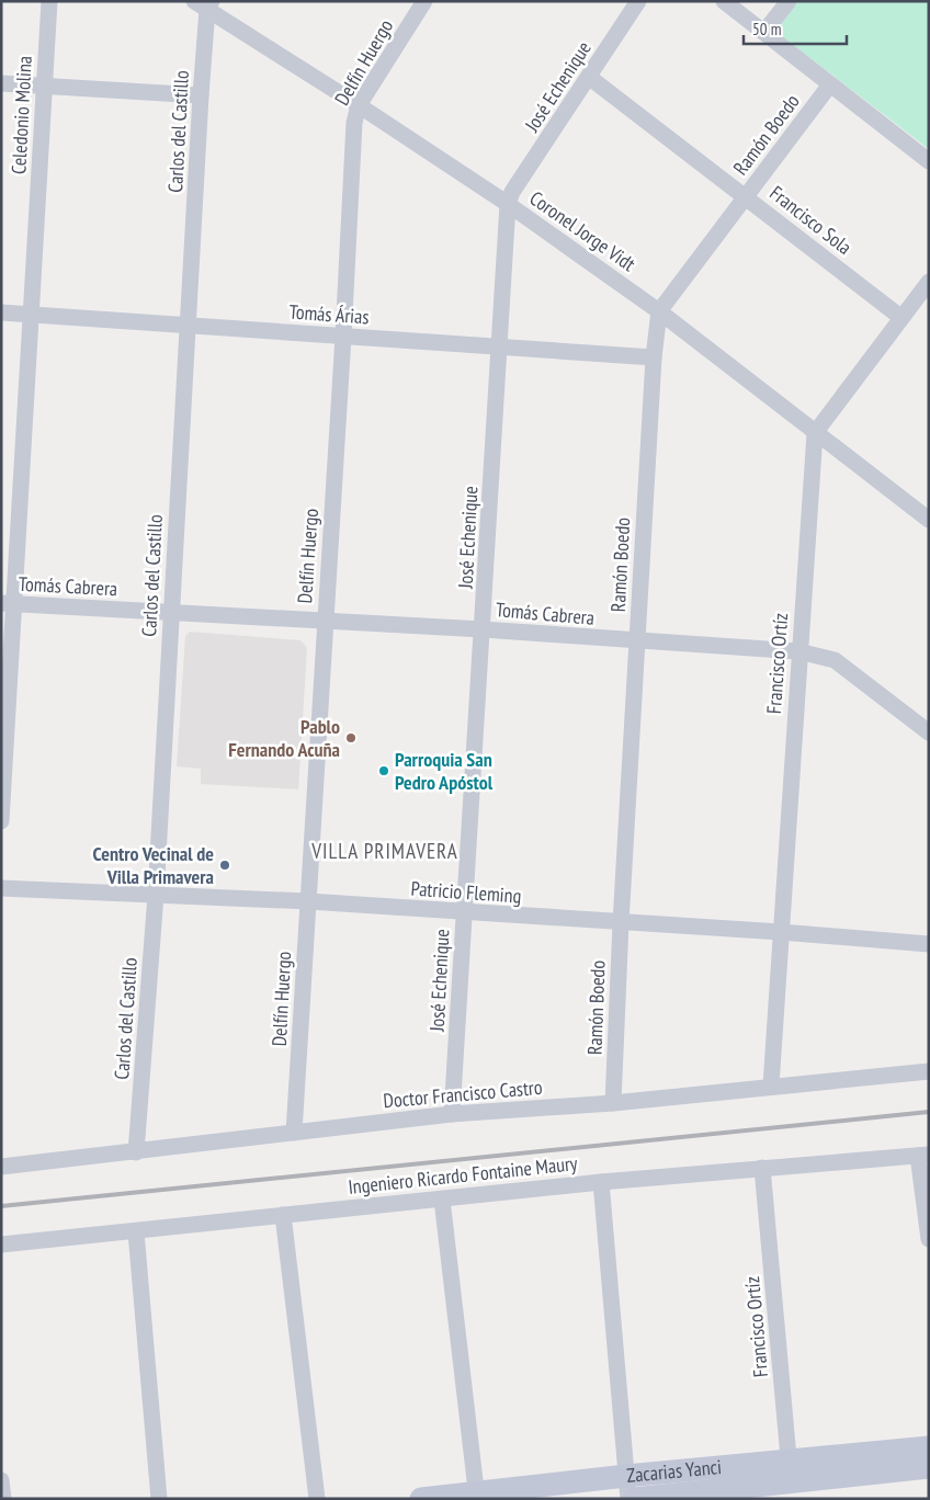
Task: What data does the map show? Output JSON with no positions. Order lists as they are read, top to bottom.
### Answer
{
  "streets": {
    "street": [
      "Delfín Huergo",
      "José Echenique",
      "Celedonio Molina",
      "Carlos del Castillo",
      "Ramón Boedo",
      "Francisco Sola",
      "Coronel Jorge Vidt",
      "Tomás Árias",
      "Tomás Cabrera",
      "Francisco Ortíz",
      "Patricio Fleming",
      "Doctor Francisco Castro",
      "Ingeniero Ricardo Fontaine Maury",
      "Zacarias Yanci"
    ]
  },
  "crossings": [
    ["Delfín Huergo", "Coronel Jorge Vidt"],
    ["Delfín Huergo", "Tomás Árias"],
    ["Delfín Huergo", "Tomás Cabrera"],
    ["Delfín Huergo", "Patricio Fleming"],
    ["Delfín Huergo", "Doctor Francisco Castro"],
    ["José Echenique", "Francisco Sola"],
    ["José Echenique", "Coronel Jorge Vidt"],
    ["José Echenique", "Tomás Árias"],
    ["José Echenique", "Tomás Cabrera"],
    ["José Echenique", "Patricio Fleming"],
    ["José Echenique", "Doctor Francisco Castro"],
    ["Celedonio Molina", "Tomás Árias"],
    ["Celedonio Molina", "Tomás Cabrera"],
    ["Carlos del Castillo", "Coronel Jorge Vidt"],
    ["Carlos del Castillo", "Tomás Árias"],
    ["Carlos del Castillo", "Tomás Cabrera"],
    ["Carlos del Castillo", "Patricio Fleming"],
    ["Carlos del Castillo", "Doctor Francisco Castro"],
    ["Ramón Boedo", "Francisco Sola"],
    ["Ramón Boedo", "Coronel Jorge Vidt"],
    ["Ramón Boedo", "Tomás Árias"],
    ["Ramón Boedo", "Tomás Cabrera"],
    ["Ramón Boedo", "Patricio Fleming"],
    ["Ramón Boedo", "Doctor Francisco Castro"],
    ["Coronel Jorge Vidt", "Francisco Ortíz"],
    ["Tomás Cabrera", "Francisco Ortíz"],
    ["Francisco Ortíz", "Patricio Fleming"],
    ["Francisco Ortíz", "Doctor Francisco Castro"],
    ["Francisco Ortíz", "Ingeniero Ricardo Fontaine Maury"],
    ["Francisco Ortíz", "Zacarias Yanci"]
  ],
  "districts": ["VILLA PRIMAVERA"],
  "places": ["Pablo Fernando Acuña", "Parroquia San Pedro Apóstol", "Centro Vecinal de Villa Primavera"],
  "scale_bar": "50 m"
}
